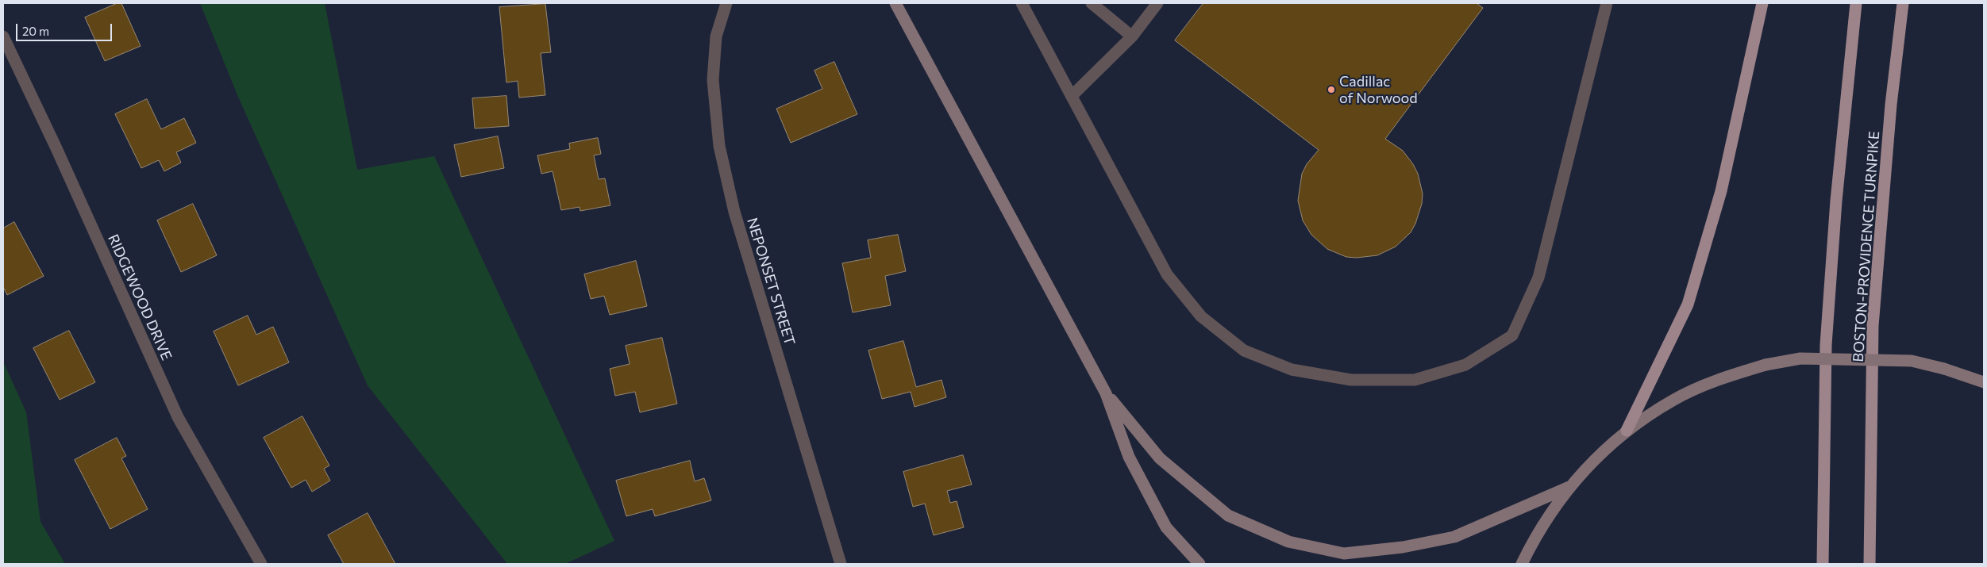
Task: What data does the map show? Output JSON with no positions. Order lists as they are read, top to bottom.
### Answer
{
  "streets": {
    "main road": ["BOSTON-PROVIDENCE TURNPIKE"],
    "street": ["NEPONSET STREET", "RIDGEWOOD DRIVE"]
  },
  "places": ["Cadillac of Norwood"],
  "scale_bar": "20 m"
}
